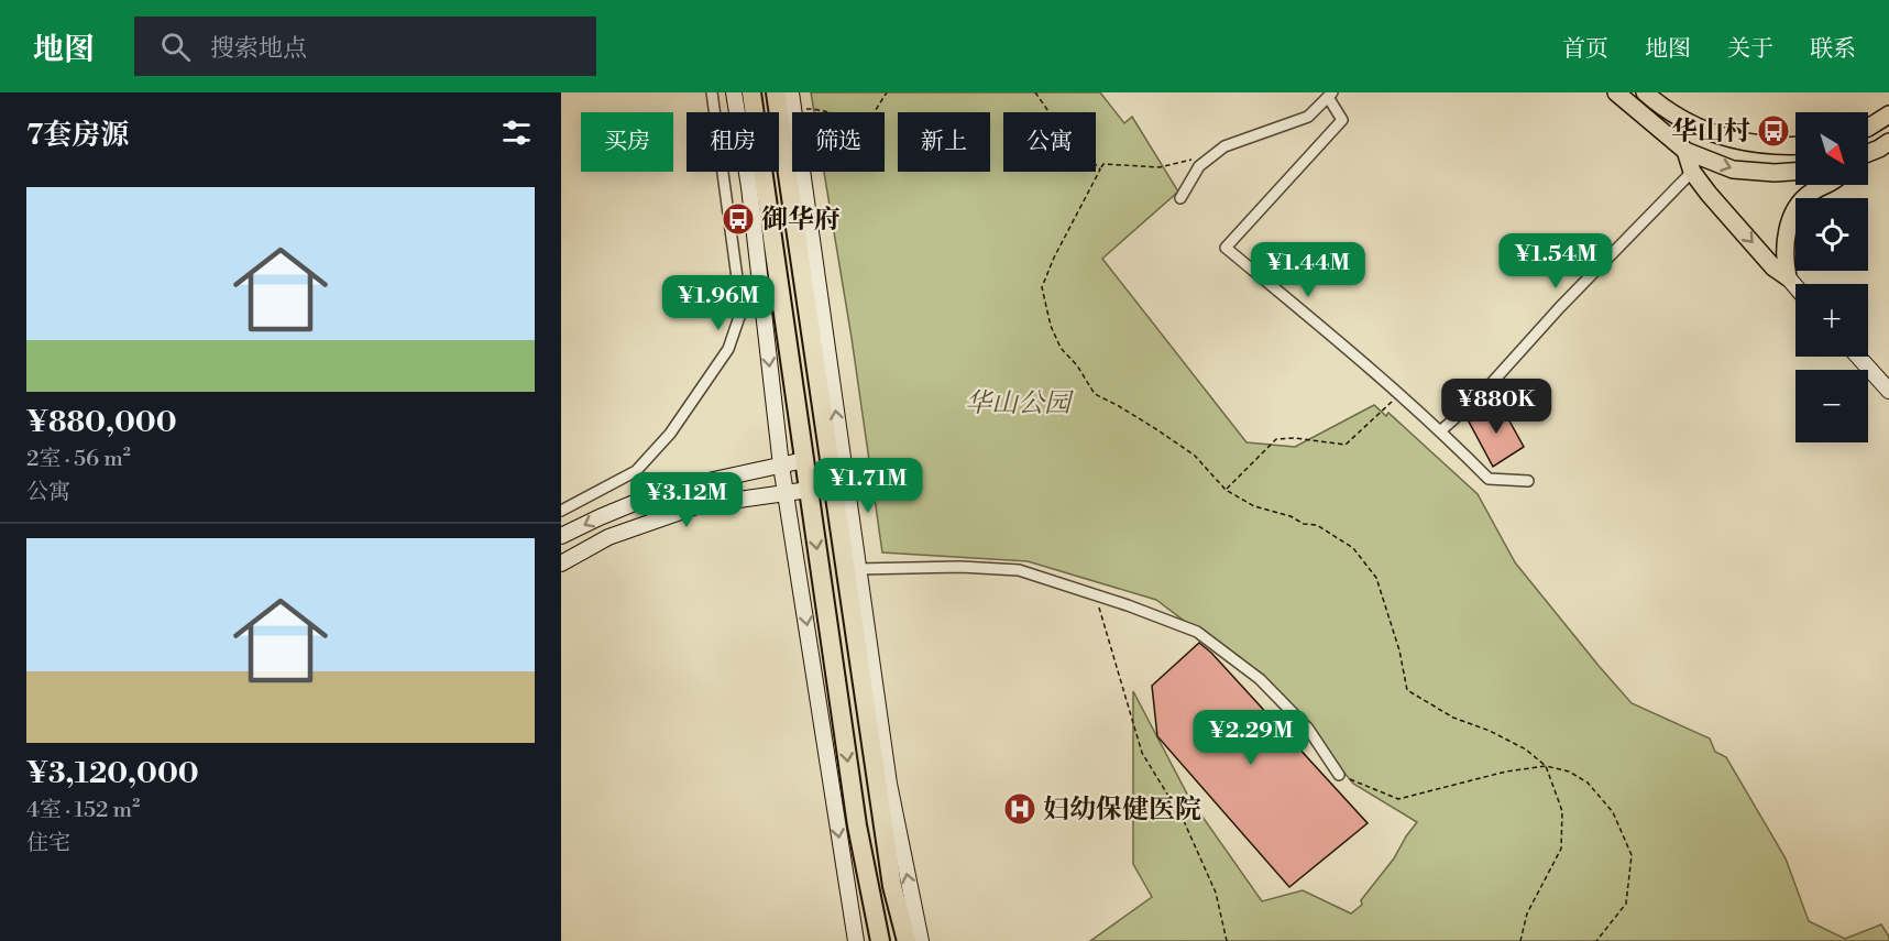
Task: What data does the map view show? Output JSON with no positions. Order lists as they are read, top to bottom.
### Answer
{
  "parks": ["华山公园"],
  "places": {
    "bus stop": ["华山村", "御华府"],
    "hospital": ["妇幼保健医院"]
  },
  "north": "bottom right",
  "page": {
    "header": "地图",
    "search": "搜索地点",
    "nav": [
      "首页",
      "地图",
      "关于",
      "联系"
    ],
    "heading": "7套房源",
    "map_buttons": ["+", "−"],
    "chip": [
      "买房",
      "租房",
      "筛选",
      "新上",
      "公寓"
    ],
    "list": [
      {
        "name": "¥880,000",
        "note": "2室 · 56 m² · 公寓"
      },
      {
        "name": "¥3,120,000",
        "note": "4室 · 152 m² · 住宅"
      }
    ],
    "price": [
      "¥1.54M",
      "¥1.44M",
      "¥1.96M",
      "¥880K",
      "¥1.71M",
      "¥3.12M",
      "¥2.29M"
    ]
  }
}
